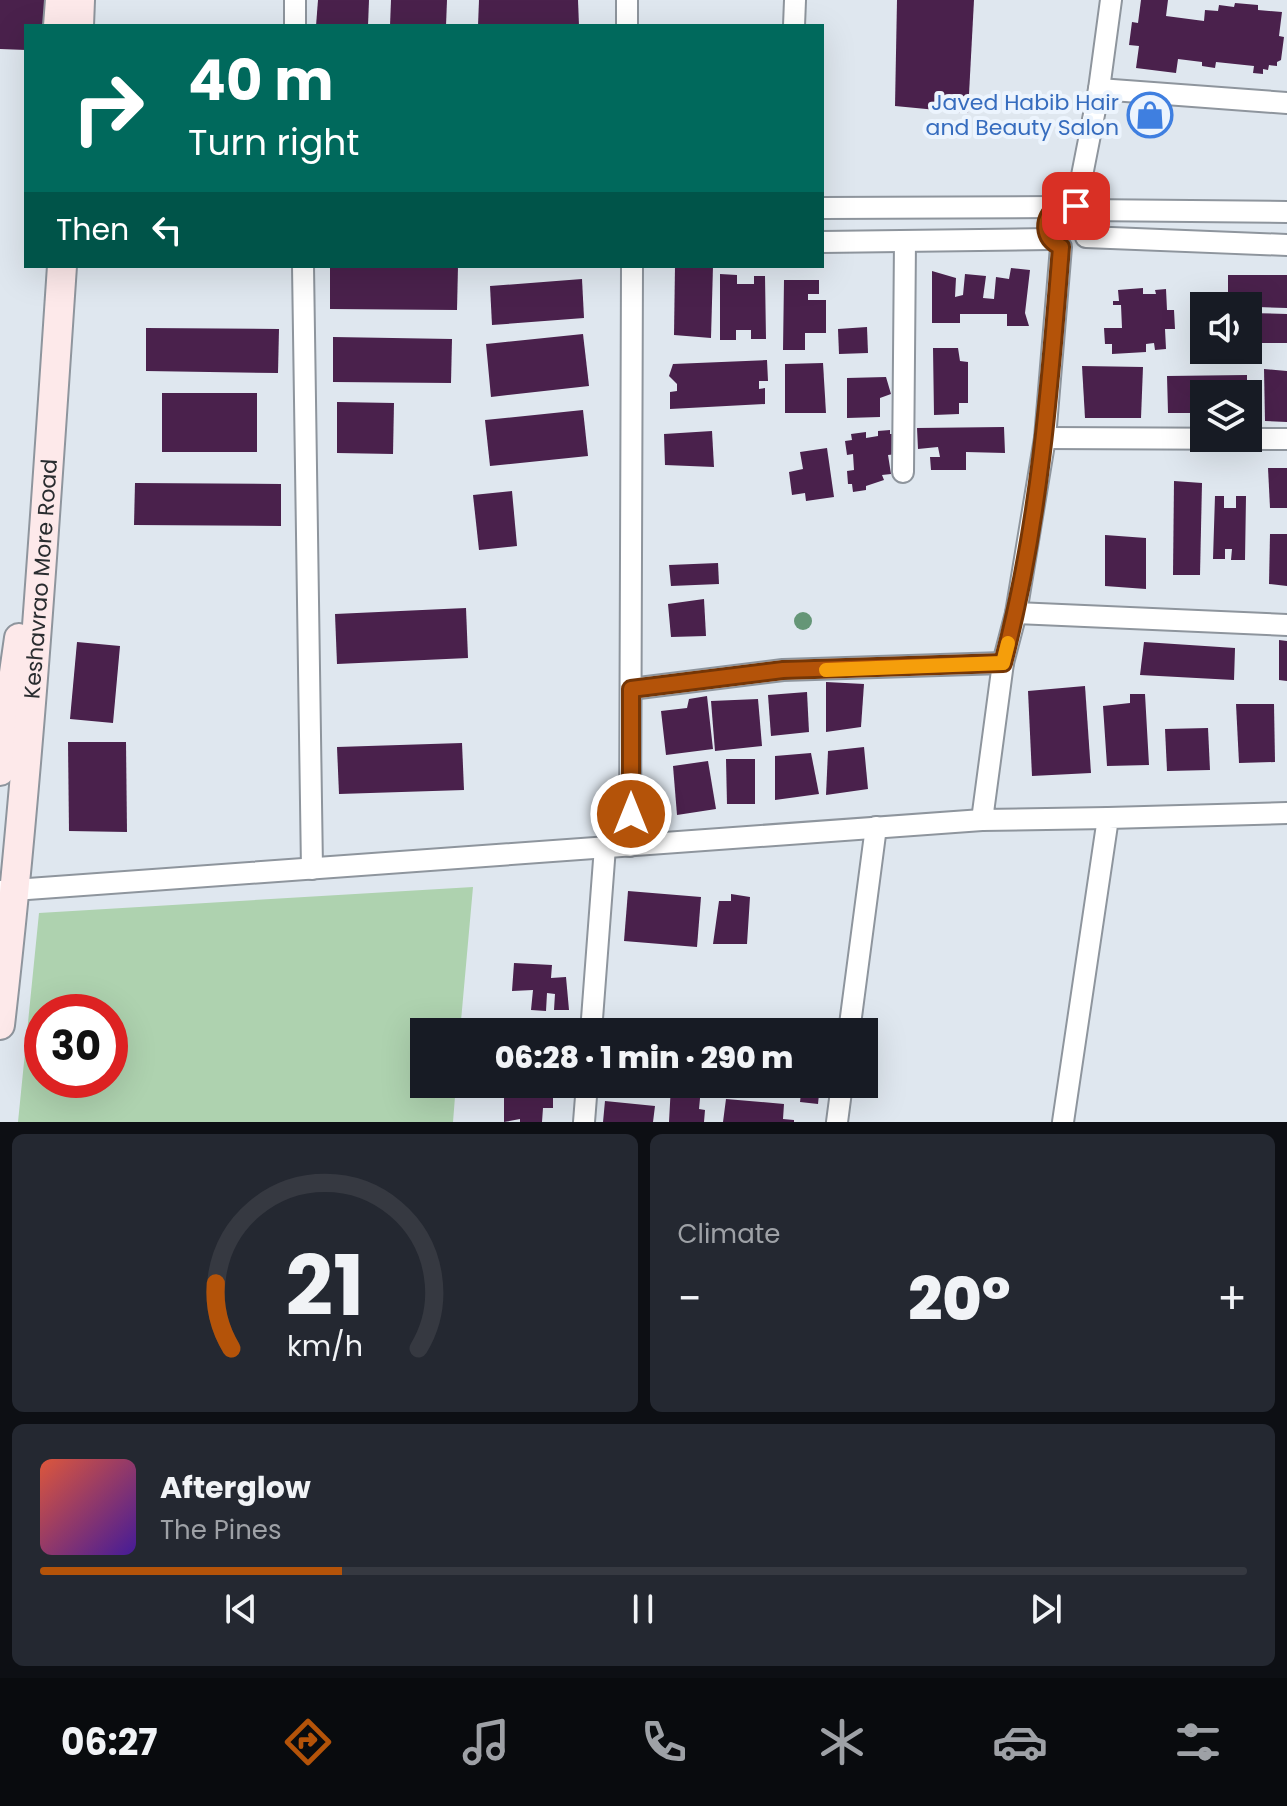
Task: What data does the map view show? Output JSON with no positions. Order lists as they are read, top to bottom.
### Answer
{
  "streets": {
    "street": ["Keshavrao More Road"]
  },
  "places": {
    "shop": ["Javed Habib Hair and Beauty Salon"]
  },
  "page": {
    "turn": ["40 m", "Turn right"],
    "then": "Then",
    "limit": "30",
    "trip": "06:28 · 1 min · 290 m",
    "tile": "Climate",
    "heat": ["−", "20°", "+"],
    "song": ["Afterglow", "The Pines"],
    "tabs": "06:27",
    "gauge": ["21", "km/h"]
  }
}
